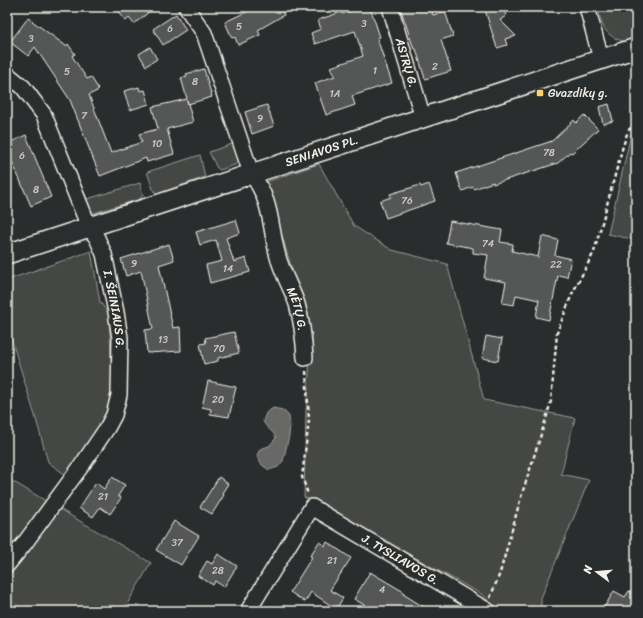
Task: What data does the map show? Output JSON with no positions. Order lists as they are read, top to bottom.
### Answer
{
  "streets": {
    "main road": ["SENIAVOS PL."],
    "street": [
      "ASTRŲ G.",
      "MĖTŲ G.",
      "I. ŠEINIAUS G.",
      "J. TYSLIAVOS G."
    ]
  },
  "crossings": [
    ["ASTRŲ G.", "SENIAVOS PL."],
    ["SENIAVOS PL.", "MĖTŲ G."],
    ["SENIAVOS PL.", "I. ŠEINIAUS G."]
  ],
  "places": {
    "transit": ["Gvazdikų g."]
  },
  "house_numbers": [
    "3",
    "5",
    "6",
    "3",
    "2",
    "1",
    "5",
    "8",
    "1A",
    "7",
    "9",
    "10",
    "78",
    "6",
    "8",
    "76",
    "74",
    "9",
    "22",
    "14",
    "13",
    "70",
    "20",
    "21",
    "37",
    "21",
    "28",
    "4"
  ],
  "north": "left"
}
